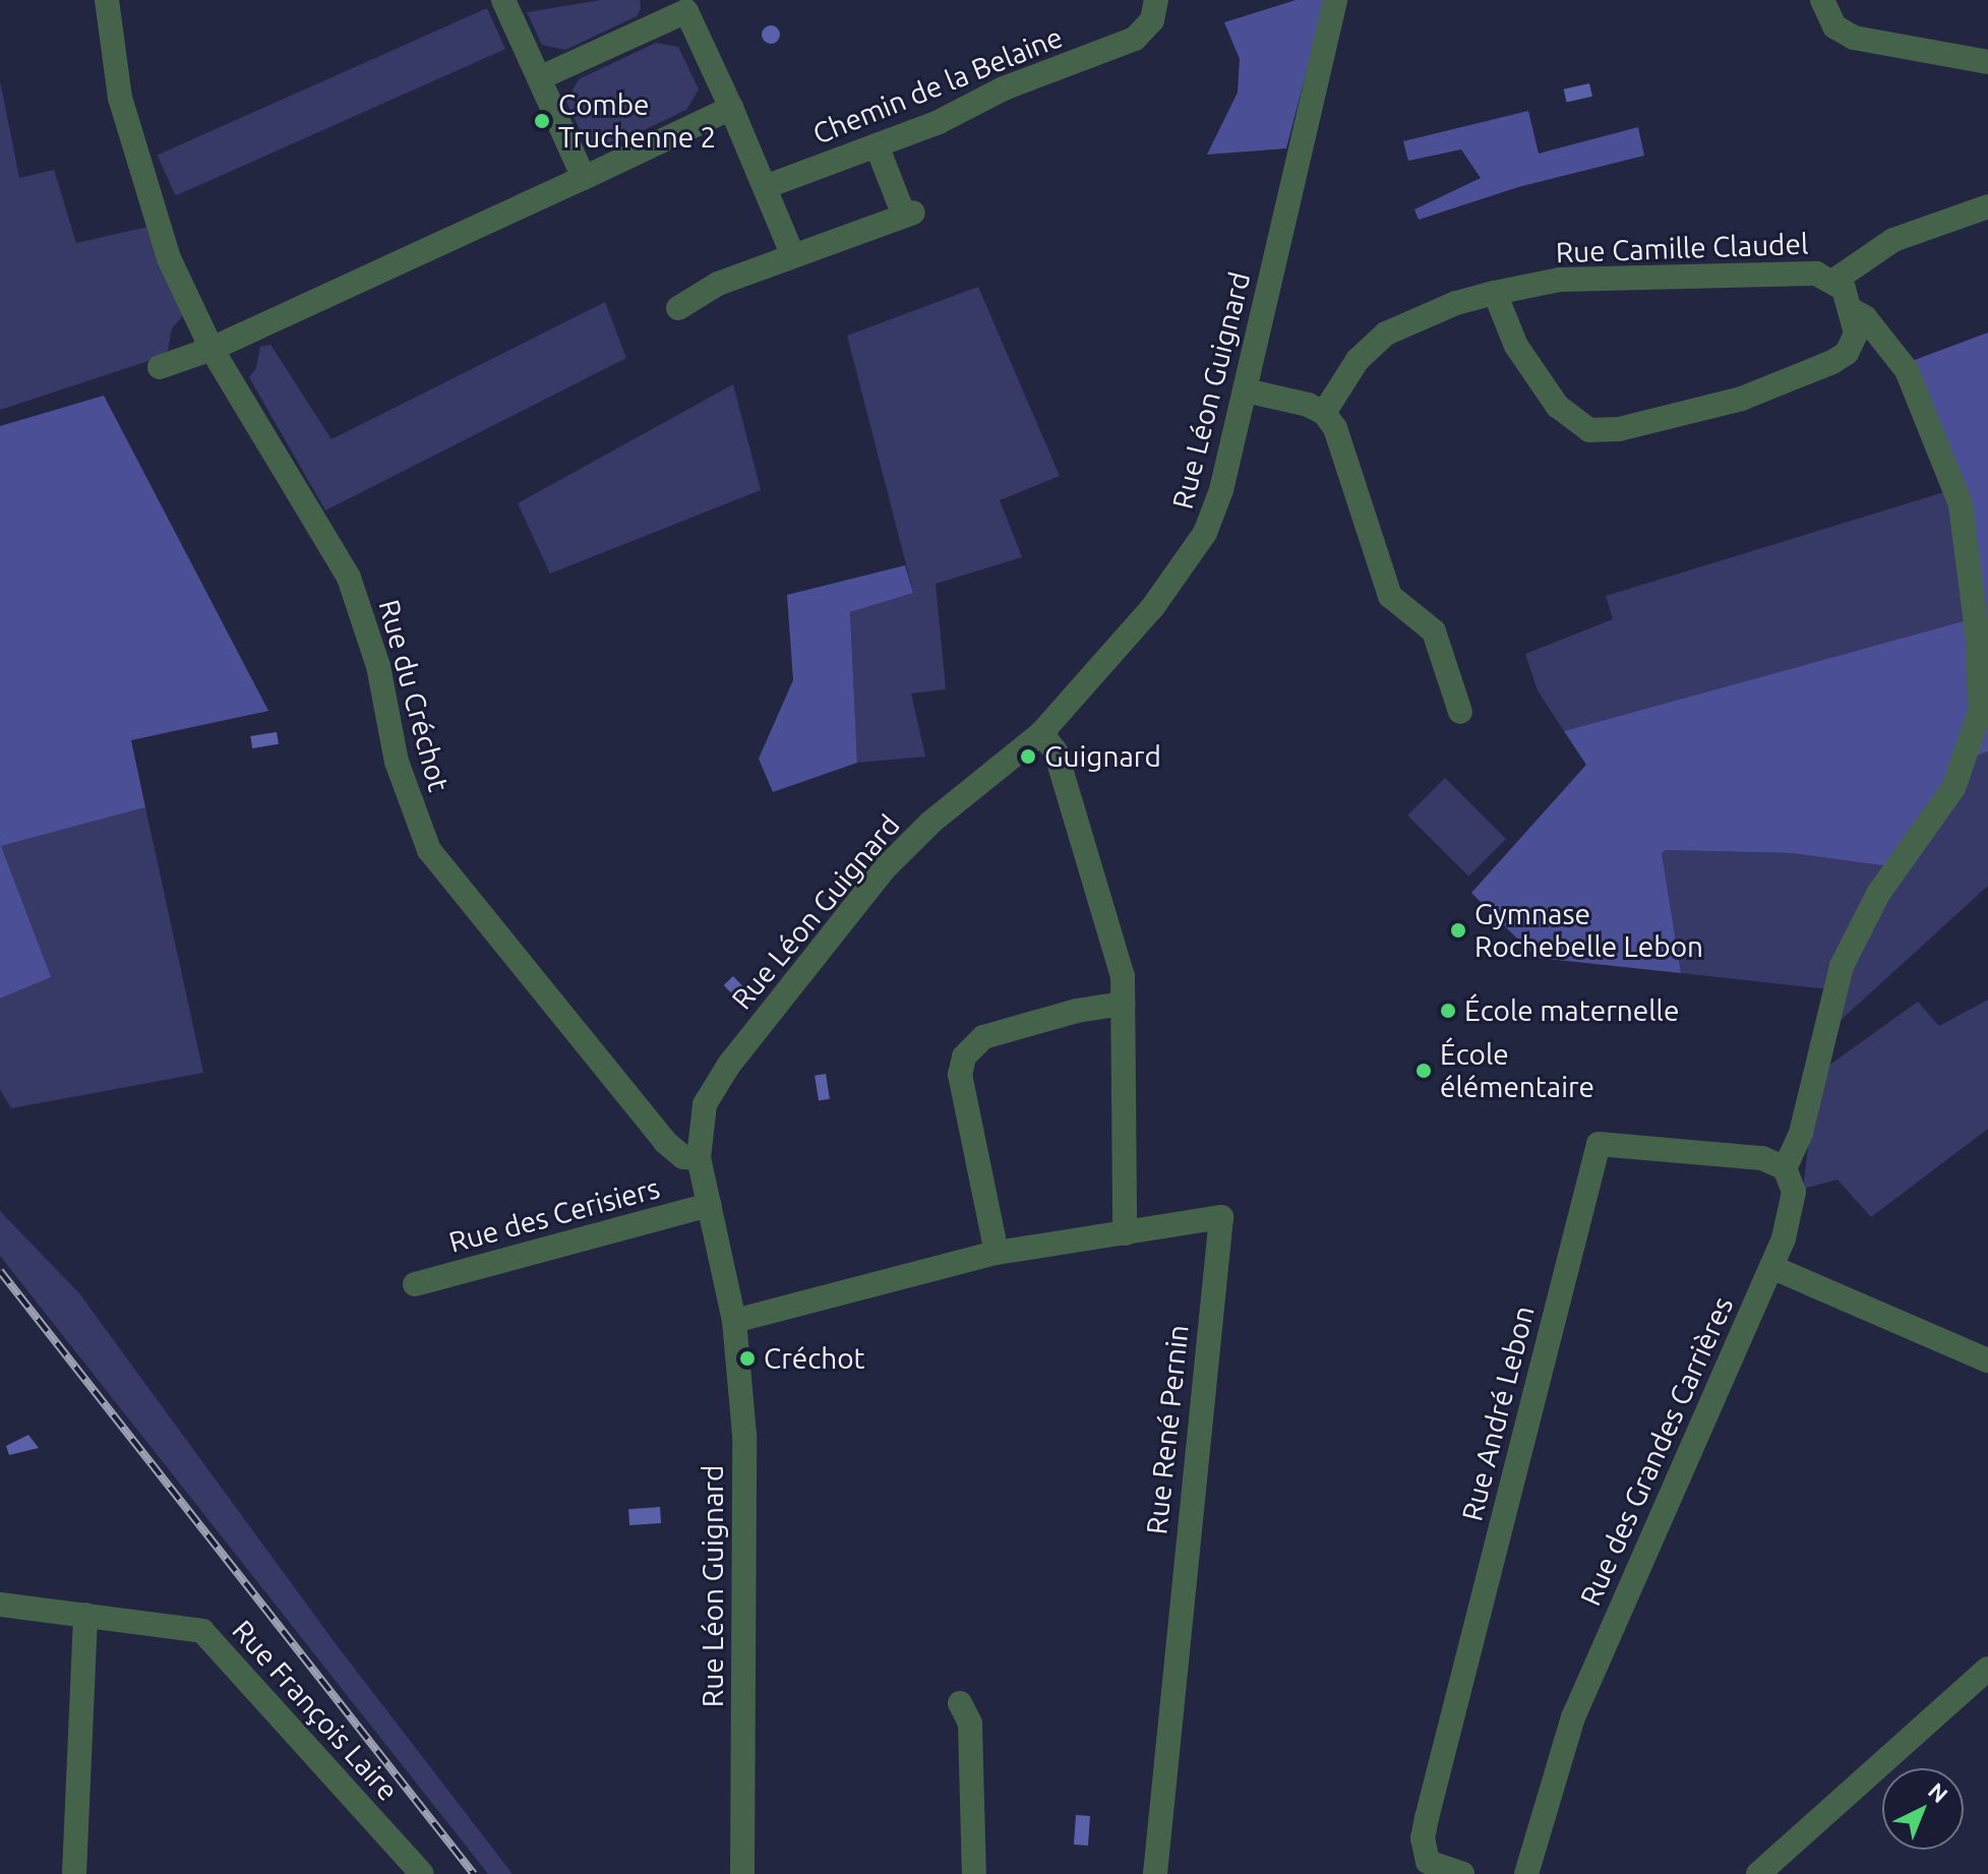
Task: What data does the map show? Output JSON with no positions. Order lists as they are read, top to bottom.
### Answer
{
  "streets": {
    "street": [
      "Chemin de la Belaine",
      "Rue Camille Claudel",
      "Rue Léon Guignard",
      "Rue du Créchot",
      "Rue des Cerisiers",
      "Rue André Lebon",
      "Rue René Pernin",
      "Rue des Grandes Carrières",
      "Rue François Laire"
    ]
  },
  "crossings": [
    ["Rue Camille Claudel", "Rue André Lebon"],
    ["Rue Camille Claudel", "Rue des Grandes Carrières"],
    ["Rue Léon Guignard", "Rue du Créchot"],
    ["Rue Léon Guignard", "Rue des Cerisiers"],
    ["Rue Léon Guignard", "Rue René Pernin"],
    ["Rue André Lebon", "Rue des Grandes Carrières"]
  ],
  "places": [
    "Combe Truchenne 2",
    "Guignard",
    "Gymnase Rochebelle Lebon",
    "École maternelle",
    "École élémentaire",
    "Créchot"
  ],
  "north": "top right"
}
